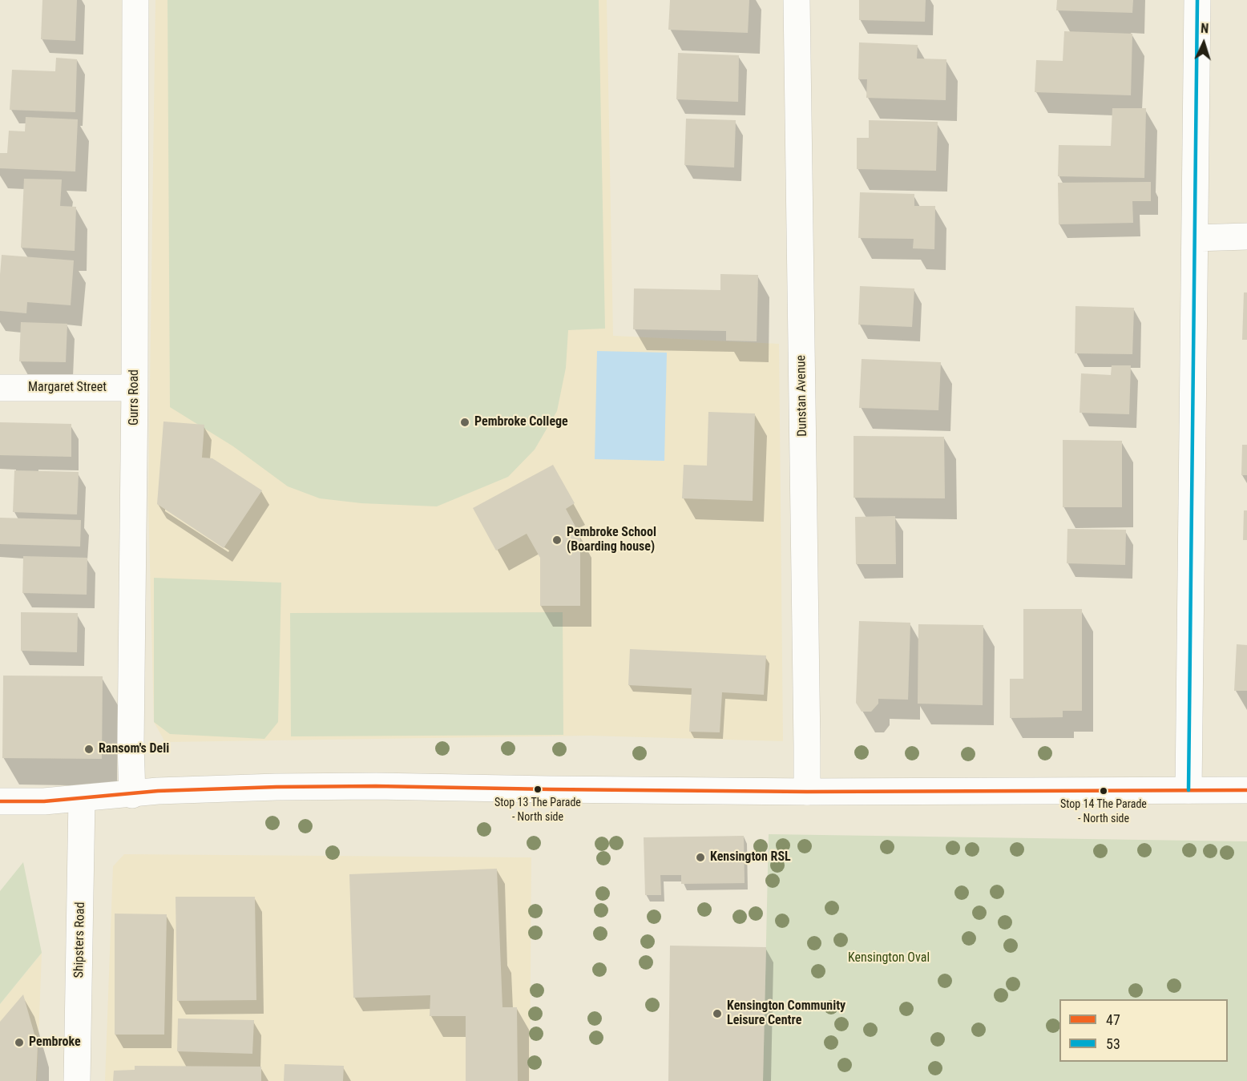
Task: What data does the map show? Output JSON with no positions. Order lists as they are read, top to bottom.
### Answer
{
  "streets": {
    "street": [
      "Margaret Street",
      "Dunstan Avenue",
      "Gurrs Road",
      "Shipsters Road"
    ]
  },
  "crossings": [
    ["Margaret Street", "Gurrs Road"]
  ],
  "parks": ["Kensington Oval"],
  "places": [
    "Pembroke College",
    "Pembroke School (Boarding house)",
    "Ransom's Deli",
    "Stop 13 The Parade - North side",
    "Stop 14 The Parade - North side",
    "Kensington RSL",
    "Kensington Community Leisure Centre",
    "Pembroke"
  ],
  "lines": ["transit line 53", "transit line 47"],
  "legend": ["47", "53"],
  "north": "top"
}
